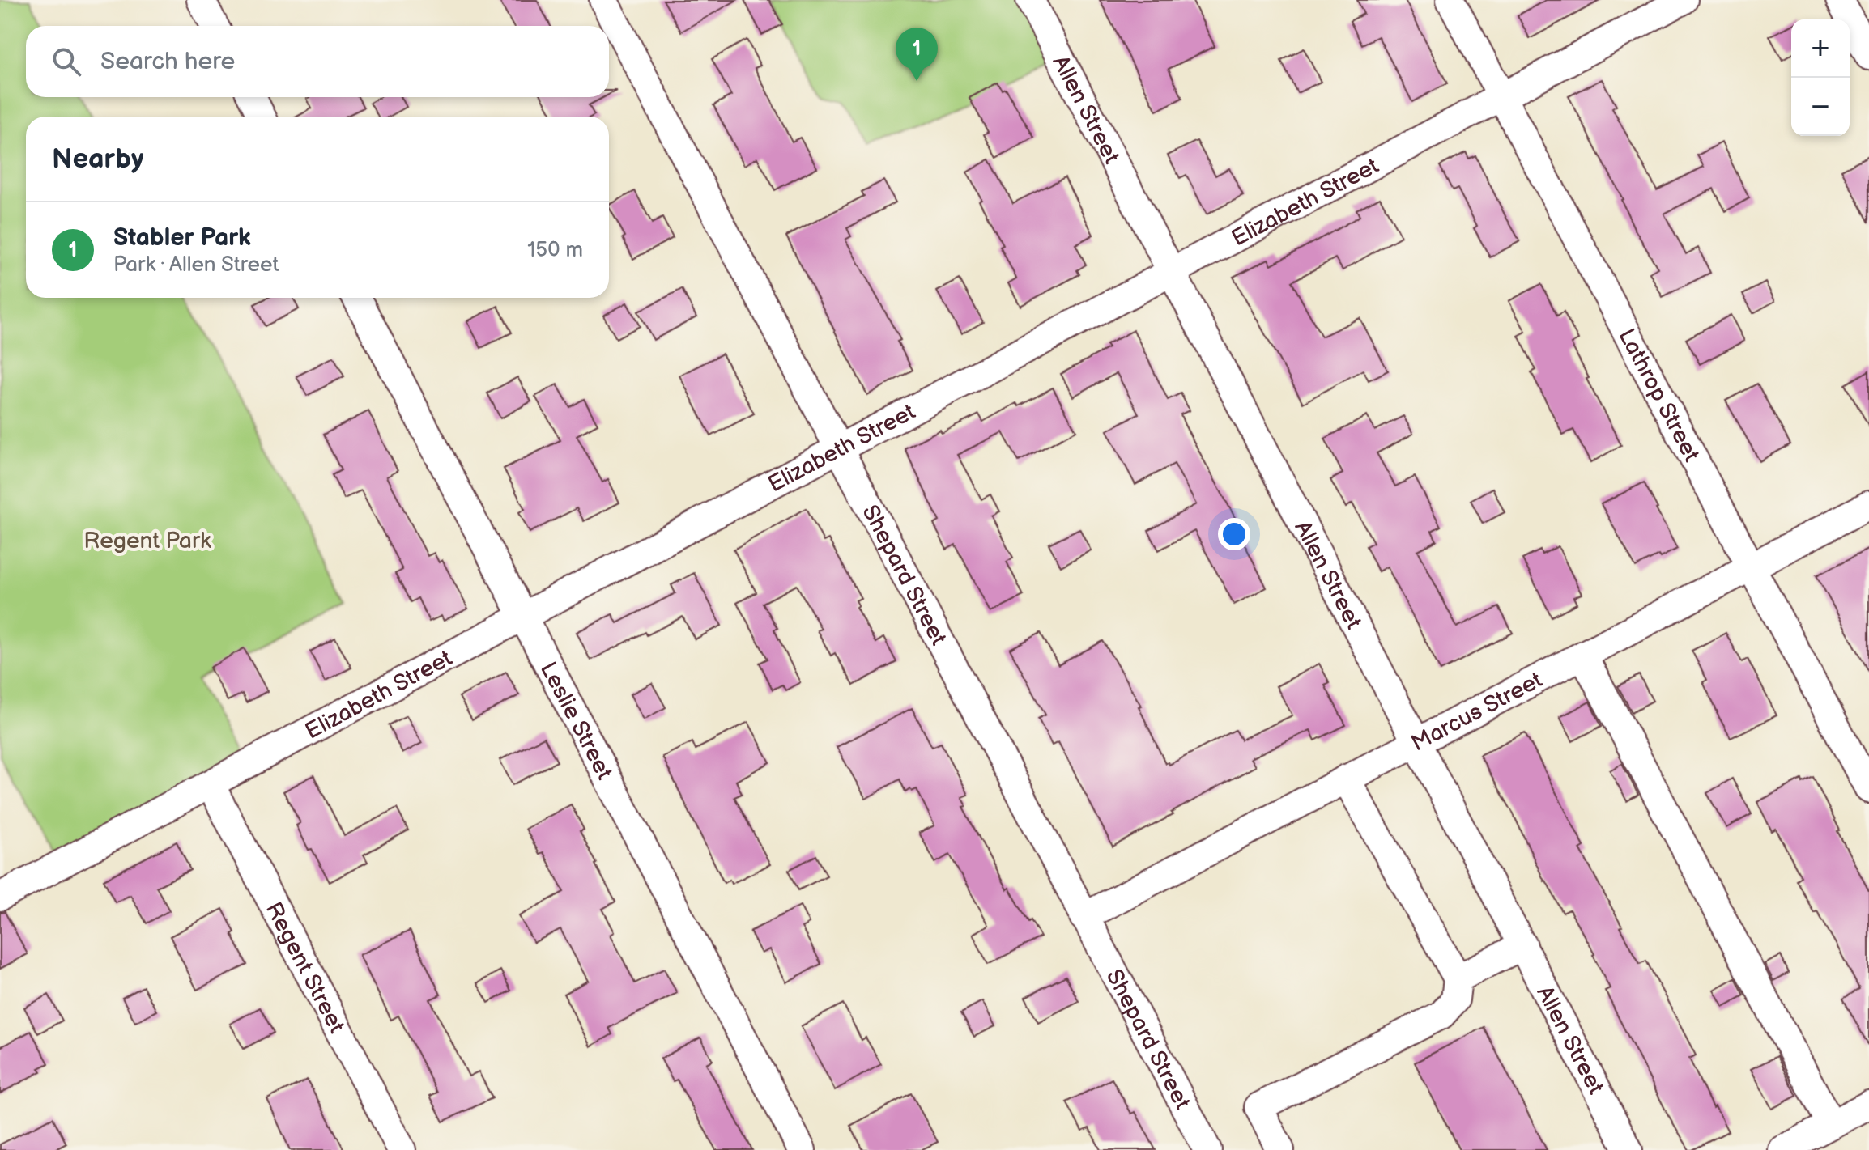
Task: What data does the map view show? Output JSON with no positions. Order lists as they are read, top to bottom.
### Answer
{
  "streets": {
    "street": [
      "Allen Street",
      "Elizabeth Street",
      "Lathrop Street",
      "Shepard Street",
      "Marcus Street",
      "Leslie Street",
      "Regent Street"
    ]
  },
  "crossings": [
    ["Allen Street", "Elizabeth Street"],
    ["Allen Street", "Marcus Street"],
    ["Elizabeth Street", "Lathrop Street"],
    ["Elizabeth Street", "Shepard Street"],
    ["Elizabeth Street", "Leslie Street"],
    ["Elizabeth Street", "Regent Street"],
    ["Lathrop Street", "Marcus Street"],
    ["Shepard Street", "Marcus Street"]
  ],
  "parks": ["Regent Park"],
  "page": {
    "map_buttons": ["+", "−"],
    "search": "Search here",
    "pins": "1",
    "heading": "Nearby",
    "list": [
      {
        "mark": "1",
        "name": "Stabler Park",
        "note": "Park · Allen Street",
        "value": "150 m"
      }
    ]
  }
}
